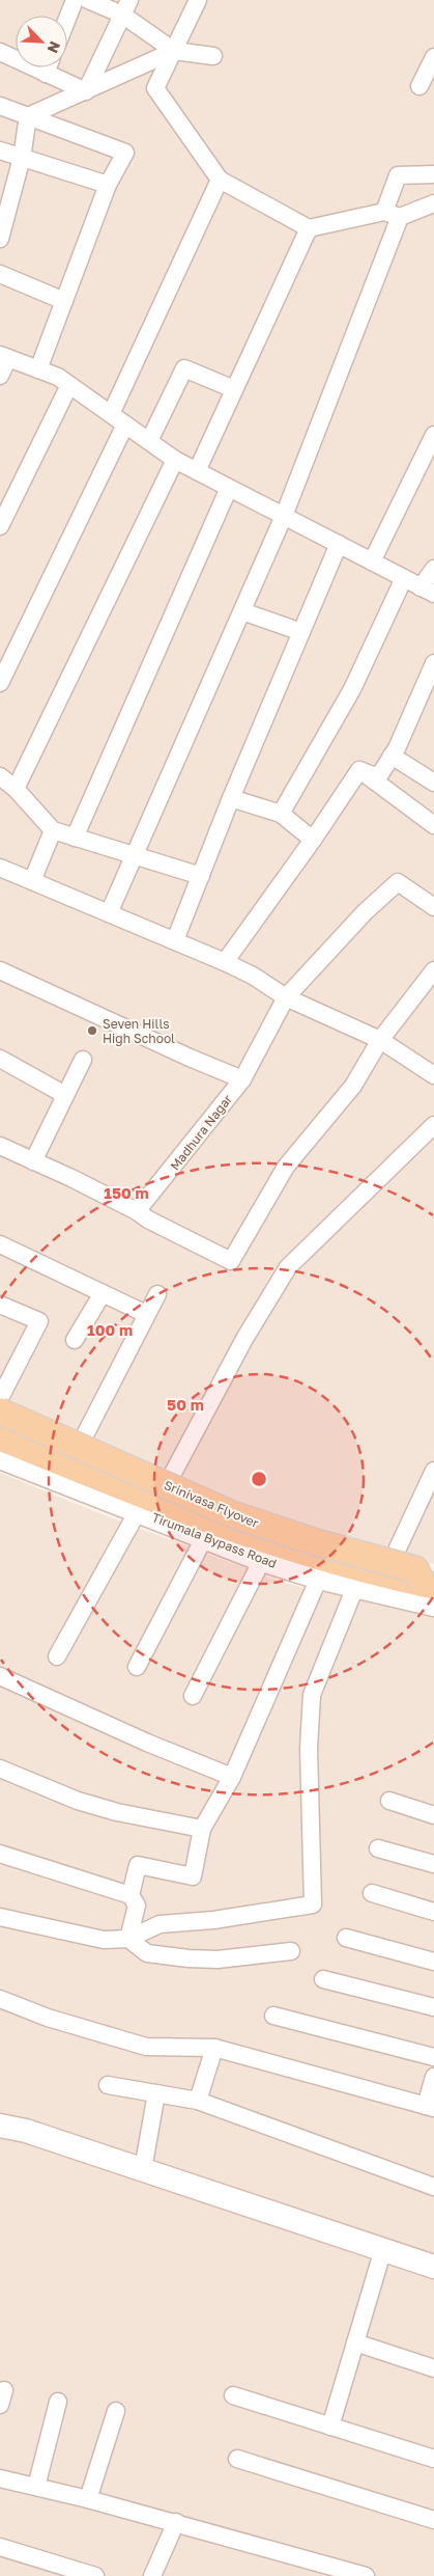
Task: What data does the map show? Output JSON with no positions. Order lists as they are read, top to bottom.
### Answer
{
  "streets": {
    "main road": ["Srinivasa Flyover"],
    "street": ["Madhura Nagar", "Tirumala Bypass Road"]
  },
  "crossings": [
    ["Srinivasa Flyover", "Tirumala Bypass Road"]
  ],
  "places": ["Seven Hills High School"],
  "north": "bottom right",
  "rings": ["150 m", "100 m", "50 m"]
}
